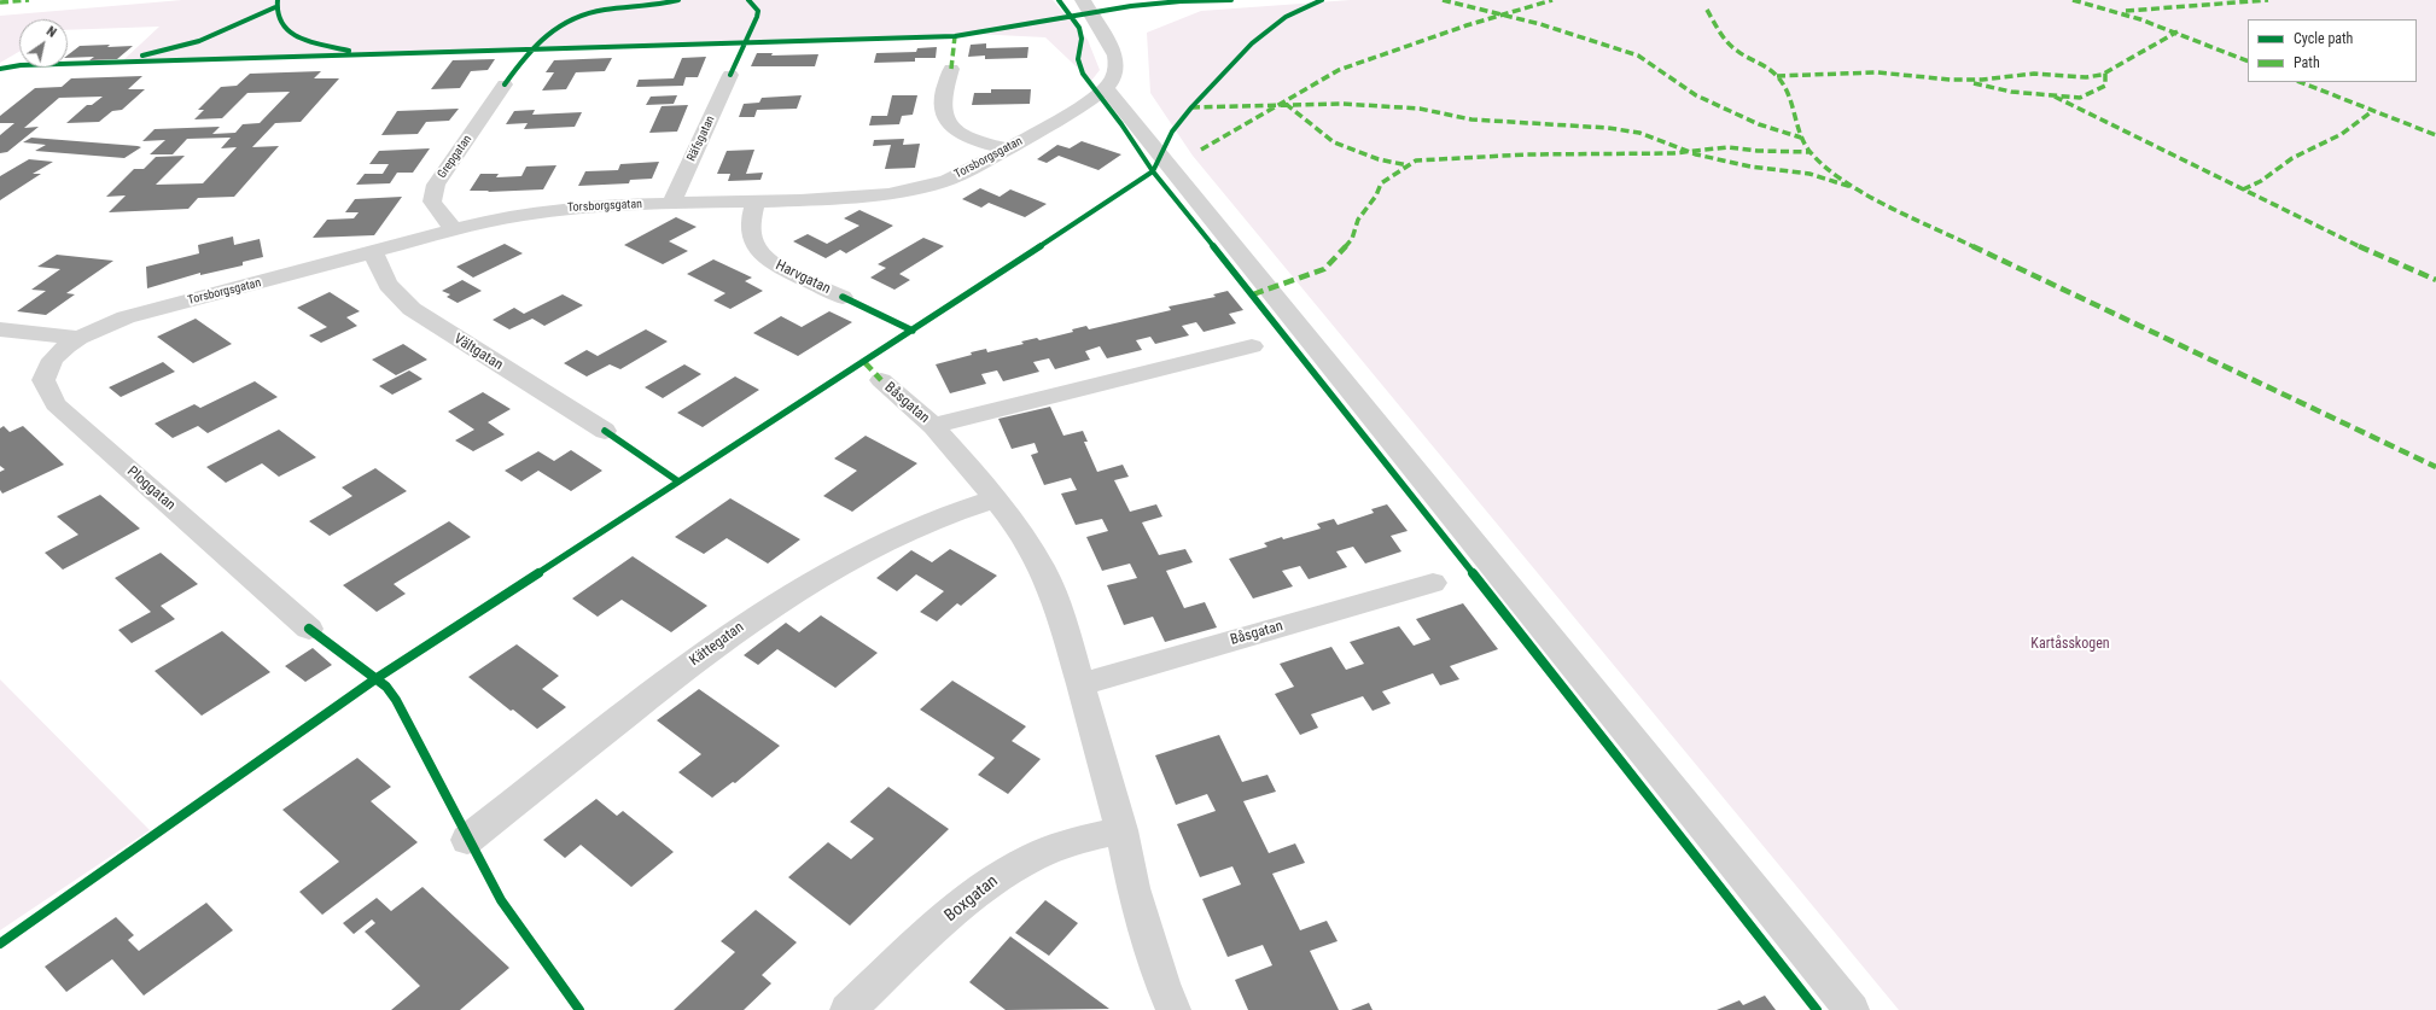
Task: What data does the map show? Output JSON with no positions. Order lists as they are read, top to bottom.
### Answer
{
  "streets": {
    "street": [
      "Räfsgatan",
      "Grepgatan",
      "Torsborgsgatan",
      "Harvgatan",
      "Vältgatan",
      "Båsgatan",
      "Ploggatan",
      "Kättegatan",
      "Boxgatan"
    ]
  },
  "crossings": [
    ["Räfsgatan", "Torsborgsgatan"],
    ["Grepgatan", "Torsborgsgatan"],
    ["Torsborgsgatan", "Harvgatan"],
    ["Torsborgsgatan", "Vältgatan"],
    ["Torsborgsgatan", "Ploggatan"],
    ["Båsgatan", "Kättegatan"],
    ["Båsgatan", "Boxgatan"]
  ],
  "parks": ["Kartåsskogen"],
  "legend": ["Cycle path", "Path"],
  "north": "top right"
}
